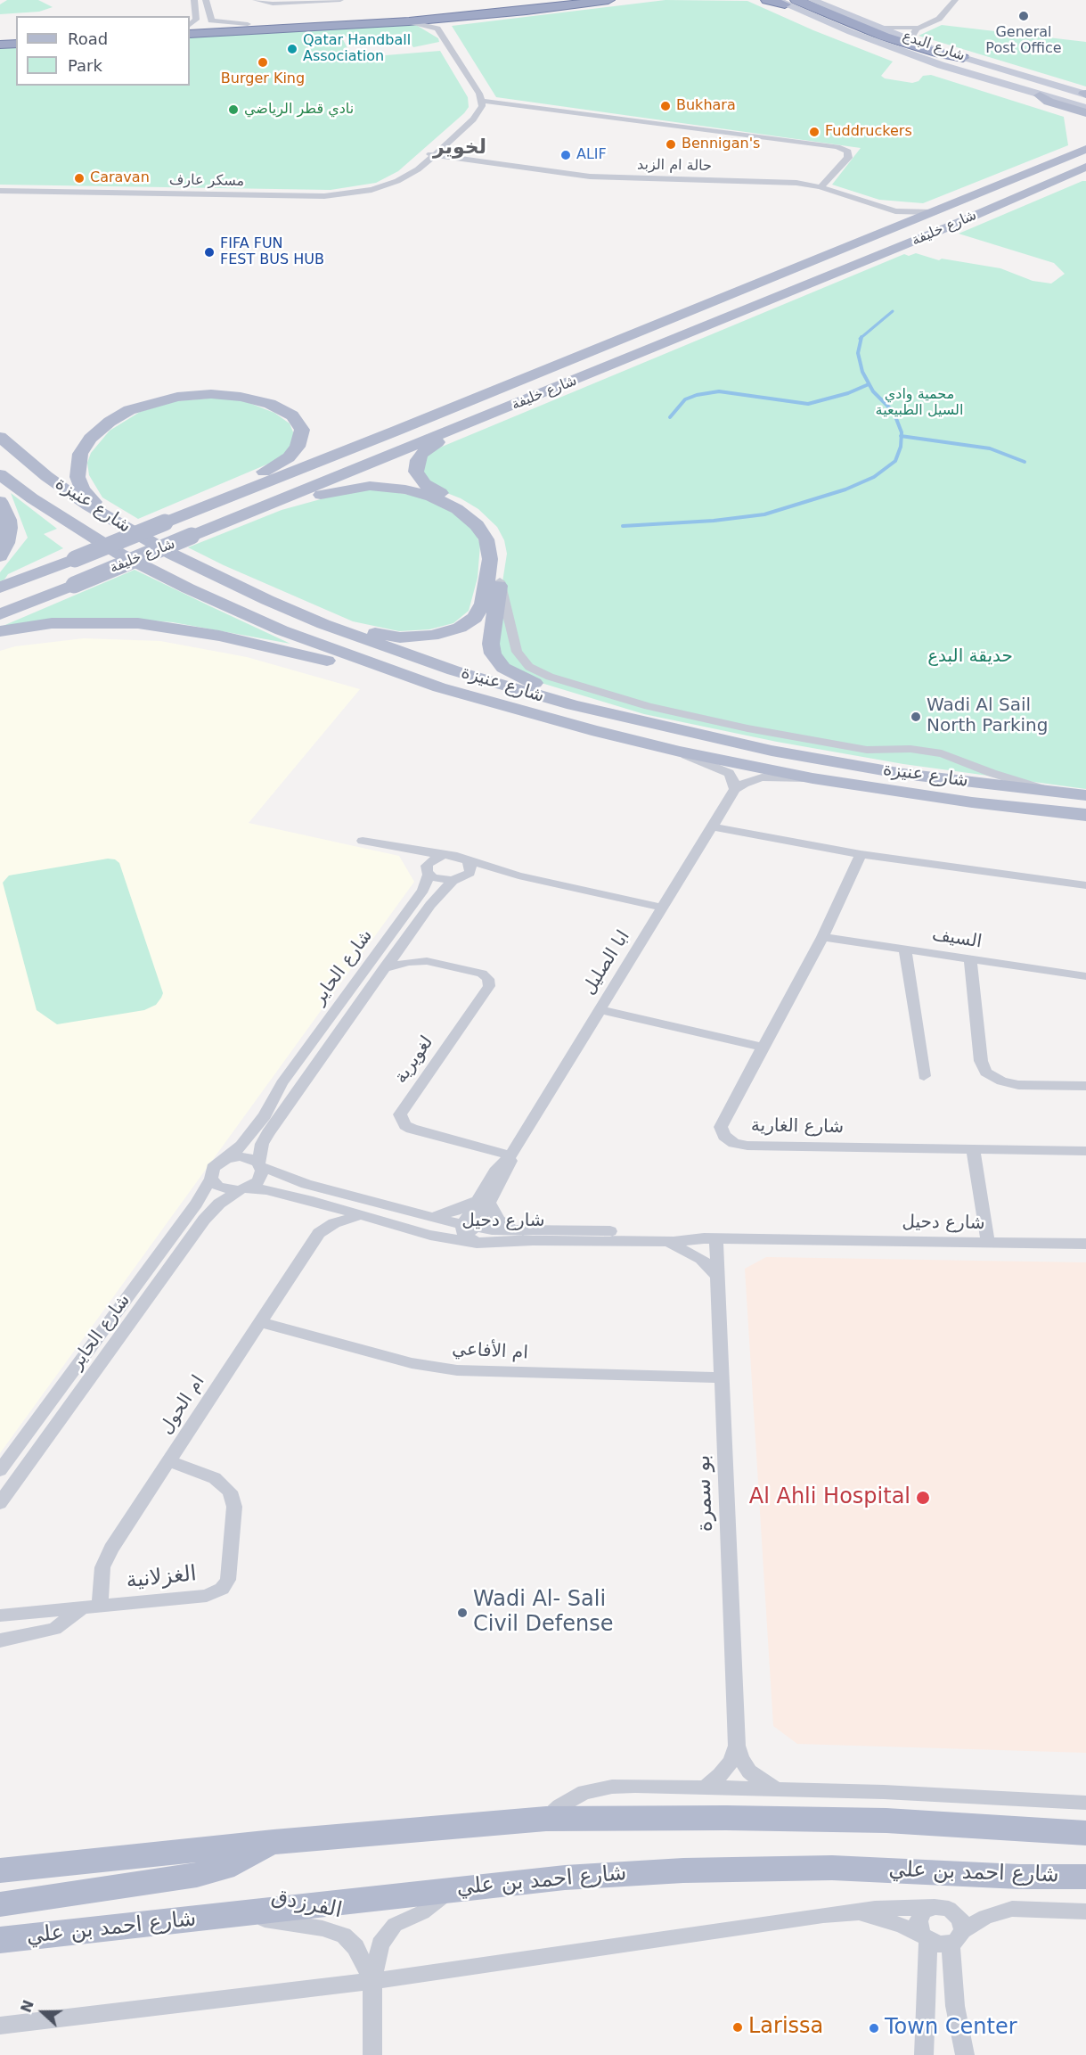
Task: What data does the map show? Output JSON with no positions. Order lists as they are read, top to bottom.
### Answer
{
  "streets": {
    "main road": [
      "شارع البدع",
      "شارع خليفة",
      "شارع عنيزة",
      "شارع احمد بن علي"
    ],
    "street": [
      "حالة ام الزبد",
      "مسكر عارف",
      "السيف",
      "ابا الصليل",
      "شارع الحاير",
      "لغويرية",
      "شارع الغارية",
      "شارع دحيل",
      "ام الأفاعي",
      "ام الحول",
      "بو سمرة",
      "الغزلانية",
      "الفرزدق"
    ]
  },
  "crossings": [
    ["حالة ام الزبد", "مسكر عارف"],
    ["حالة ام الزبد", "شارع خليفة"],
    ["السيف", "شارع الغارية"],
    ["ابا الصليل", "لغويرية"],
    ["ابا الصليل", "شارع دحيل"],
    ["شارع الحاير", "لغويرية"],
    ["شارع الحاير", "شارع دحيل"],
    ["شارع دحيل", "ام الحول"],
    ["شارع دحيل", "بو سمرة"],
    ["ام الأفاعي", "ام الحول"],
    ["ام الأفاعي", "بو سمرة"],
    ["ام الحول", "الغزلانية"],
    ["شارع احمد بن علي", "الفرزدق"]
  ],
  "districts": ["لخوير"],
  "parks": ["محمية وادي السيل الطبيعية", "حديقة البدع"],
  "places": [
    "General Post Office",
    "Qatar Handball Association",
    "Burger King",
    "Bukhara",
    "نادي قطر الرياضي",
    "Fuddruckers",
    "Bennigan's",
    "ALIF",
    "Caravan",
    "FIFA FUN FEST BUS HUB",
    "Wadi Al Sail North Parking",
    "Al Ahli Hospital",
    "Wadi Al- Sali Civil Defense",
    "Larissa",
    "Town Center"
  ],
  "legend": ["Road", "Park"],
  "north": "left"
}
